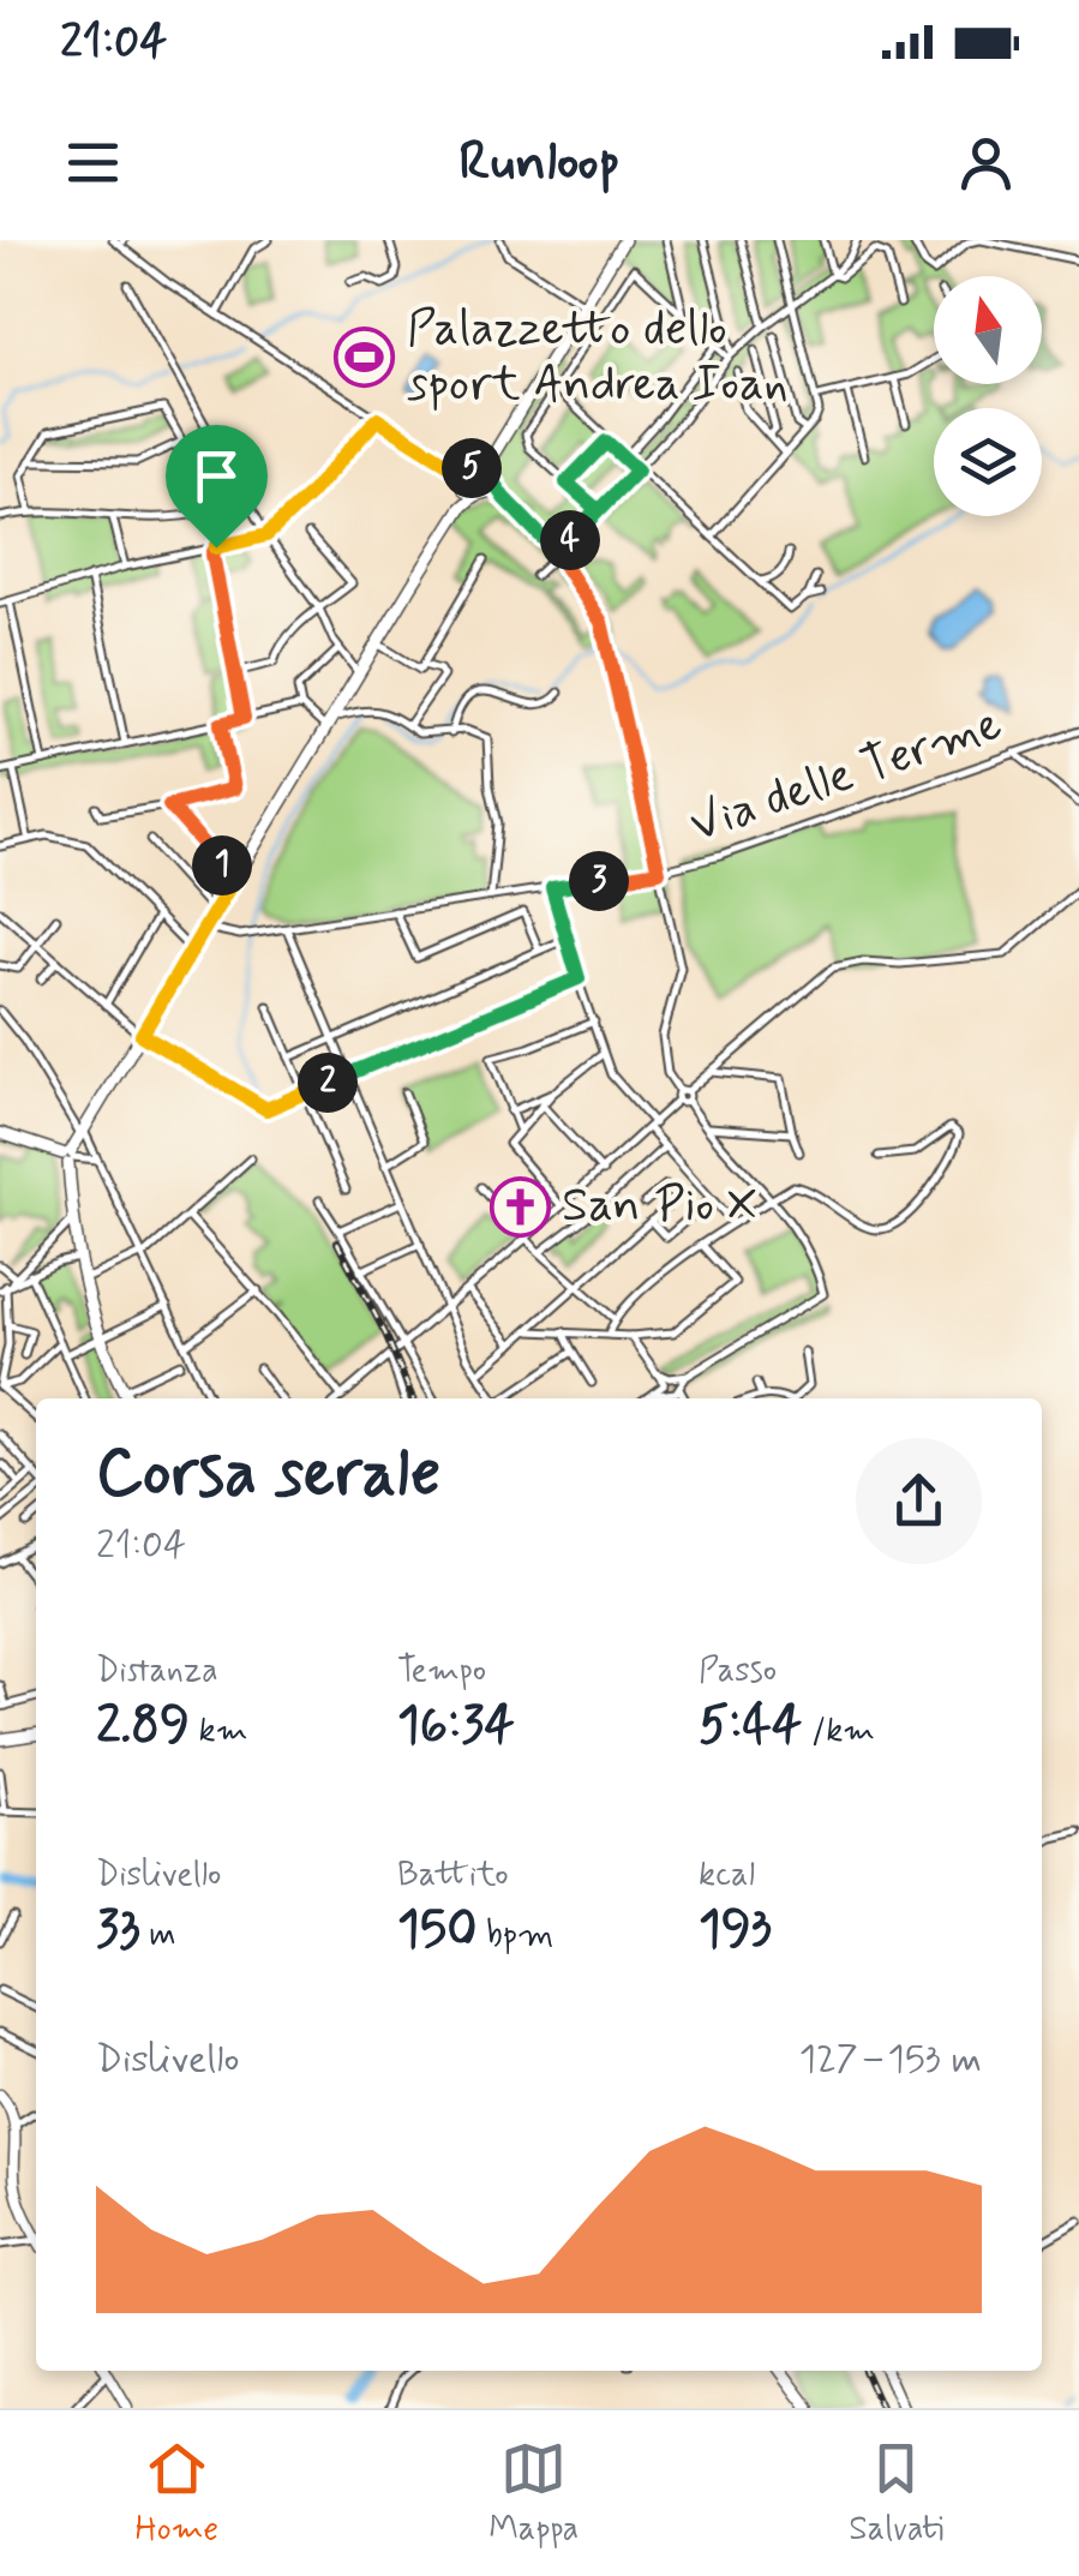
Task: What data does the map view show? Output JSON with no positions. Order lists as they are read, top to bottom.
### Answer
{
  "streets": {
    "street": ["Via delle Terme"]
  },
  "places": {
    "sports": ["Palazzetto dello sport Andrea Ioan"],
    "church": ["San Pio X"]
  },
  "north": "top",
  "page": {
    "status": "21:04",
    "header": "Runloop",
    "pins": [
      "5",
      "4",
      "1",
      "3",
      "2"
    ],
    "heading": ["Corsa serale", "21:04"],
    "stats": [
      ["Distanza", "2.89 km"],
      ["Tempo", "16:34"],
      ["Passo", "5:44 /km"],
      ["Dislivello", "33 m"],
      ["Battito", "150 bpm"],
      ["kcal", "193"]
    ],
    "chart": ["Dislivello", "127–153 m"],
    "tabs": ["Home", "Mappa", "Salvati"]
  }
}
